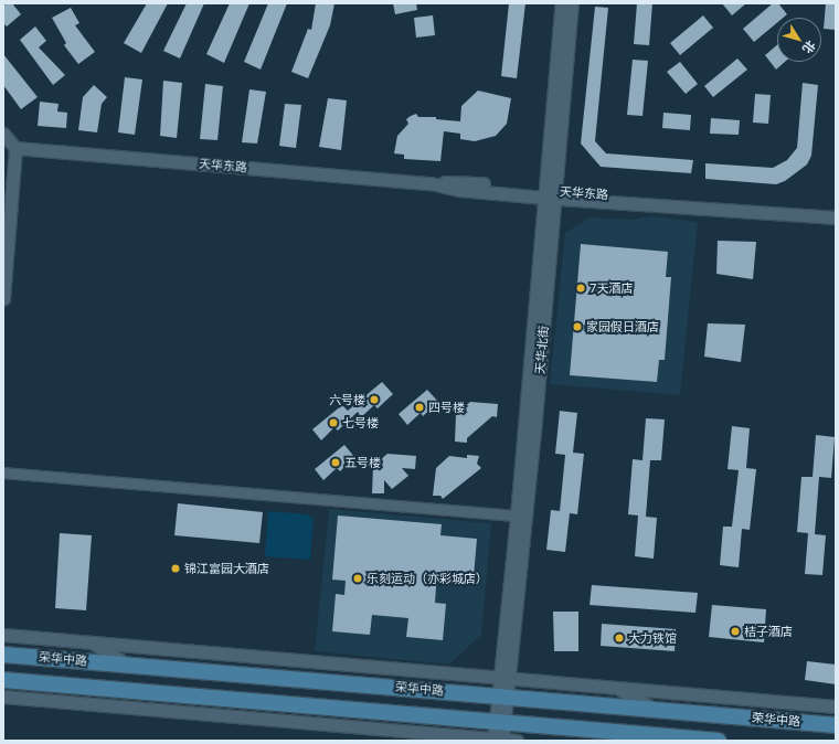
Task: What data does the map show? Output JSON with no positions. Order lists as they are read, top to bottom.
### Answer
{
  "streets": {
    "main road": ["荣华中路"],
    "street": ["天华东路", "天华北街"]
  },
  "crossings": [
    ["天华东路", "天华北街"],
    ["天华北街", "荣华中路"]
  ],
  "places": [
    "7天酒店",
    "家园假日酒店",
    "六号楼",
    "四号楼",
    "七号楼",
    "五号楼",
    "锦江富园大酒店",
    "乐刻运动（亦彩城店）",
    "桔子酒店",
    "大力铁馆"
  ],
  "north": "bottom right"
}
